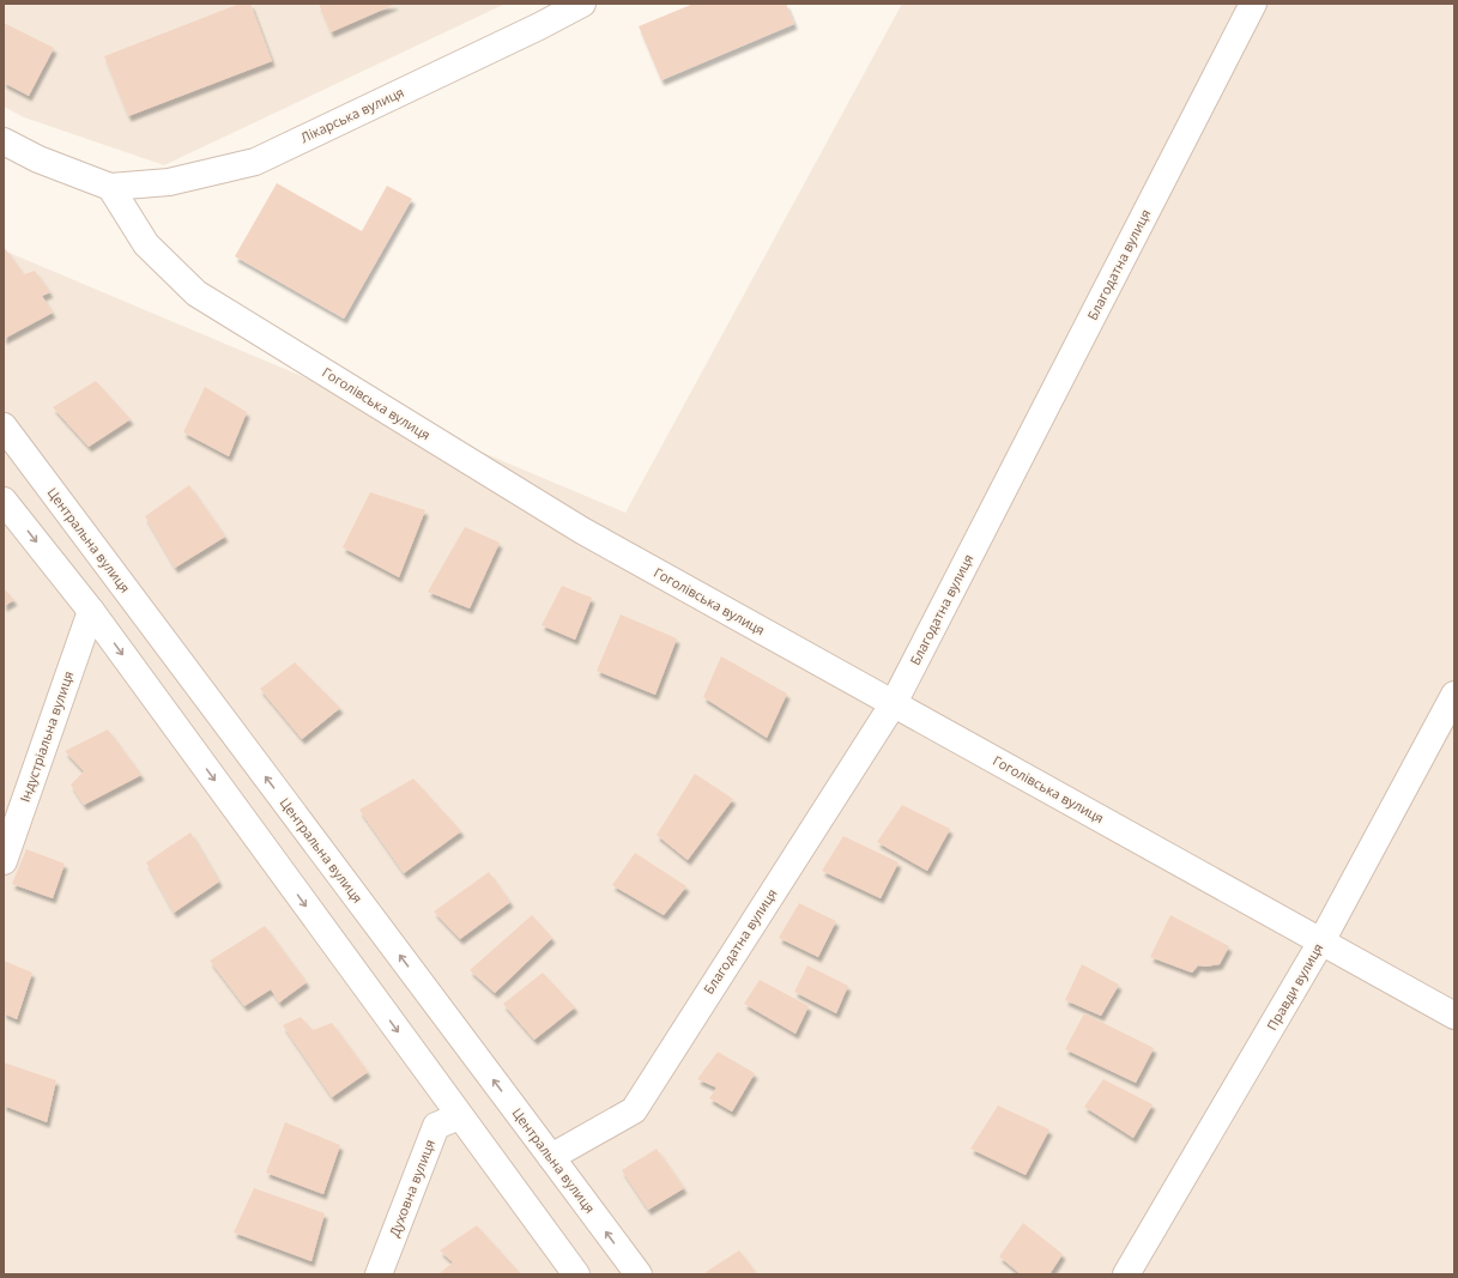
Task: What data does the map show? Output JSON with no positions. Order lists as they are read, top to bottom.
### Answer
{
  "streets": {
    "street": [
      "Лікарська вулиця",
      "Благодатна вулиця",
      "Гоголівська вулиця",
      "Центральна вулиця",
      "Індустріальна вулиця",
      "Правди вулиця",
      "Духовна вулиця"
    ]
  },
  "crossings": [
    ["Лікарська вулиця", "Гоголівська вулиця"],
    ["Благодатна вулиця", "Гоголівська вулиця"],
    ["Благодатна вулиця", "Центральна вулиця"],
    ["Гоголівська вулиця", "Правди вулиця"]
  ]
}
